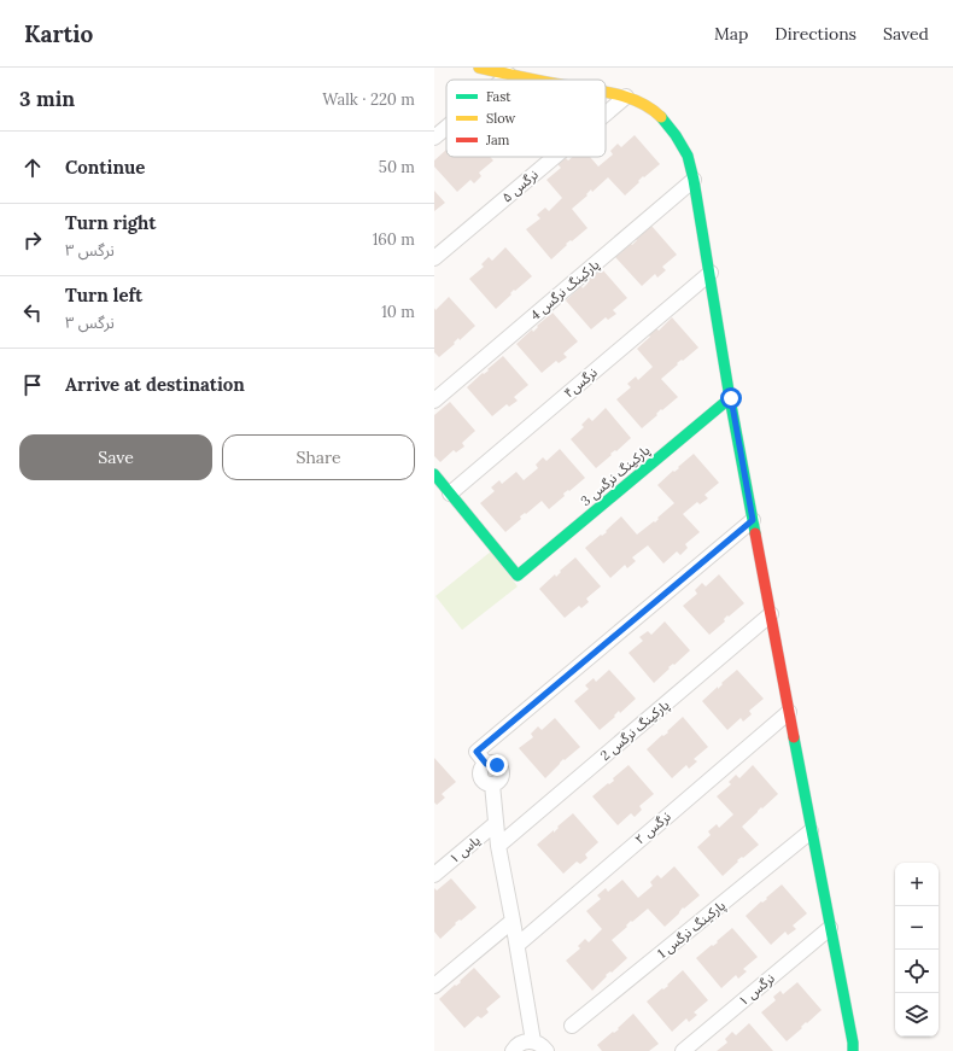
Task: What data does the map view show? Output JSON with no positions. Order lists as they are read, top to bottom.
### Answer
{
  "streets": {
    "street": [
      "نرگس ۵",
      "پارکینگ نرگس 4",
      "نرگس۴",
      "پارکینگ نرگس 3",
      "پارکینگ نرگس 2",
      "نرگس ۲",
      "یاس ۱",
      "پارکینگ نرگس 1",
      "نرگس ۱"
    ]
  },
  "crossings": [
    ["نرگس۴", "پارکینگ نرگس 3"]
  ],
  "legend": ["Fast", "Slow", "Jam"],
  "page": {
    "header": "Kartio",
    "nav": ["Map", "Directions", "Saved"],
    "heading": ["3 min", "Walk · 220 m"],
    "list": [
      ["Continue", "50 m"],
      ["Turn right", "نرگس ۳", "160 m"],
      ["Turn left", "نرگس ۳", "10 m"],
      "Arrive at destination"
    ],
    "buttons": ["Save", "Share"],
    "map_buttons": ["+", "−"]
  }
}
